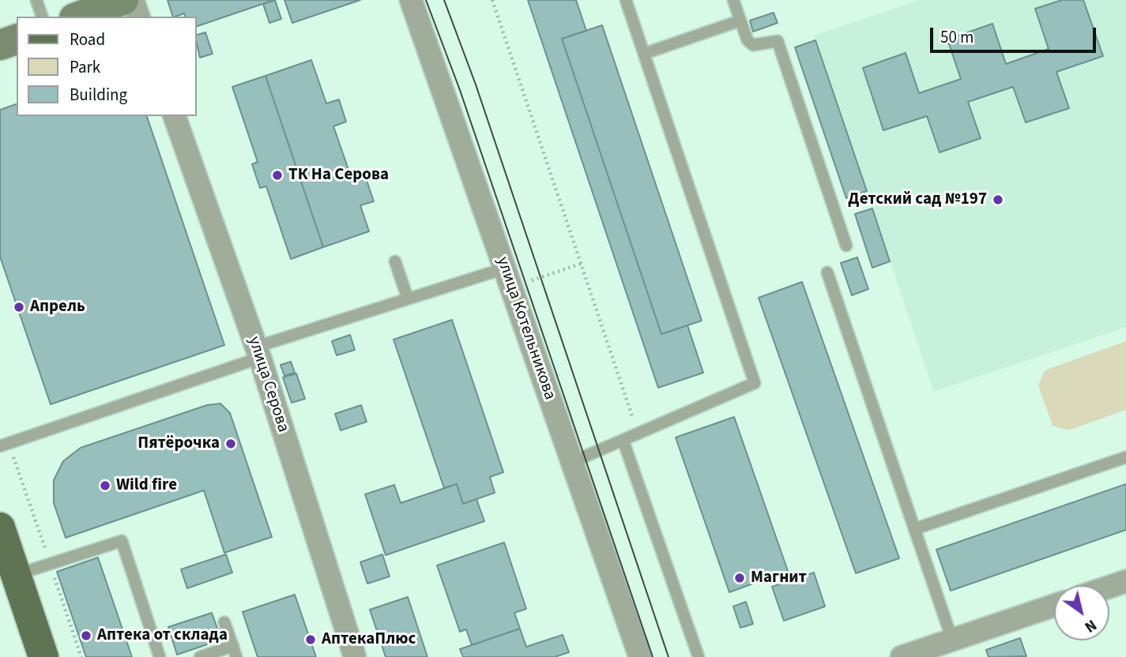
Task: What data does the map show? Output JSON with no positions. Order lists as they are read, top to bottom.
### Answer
{
  "streets": {
    "street": ["улица Котельникова", "улица Серова"]
  },
  "places": [
    "ТК На Серова",
    "Детский сад №197",
    "Апрель",
    "Пятёрочка",
    "Wild fire",
    "Магнит",
    "Аптека от склада",
    "АптекаПлюс"
  ],
  "legend": ["Road", "Park", "Building"],
  "scale_bar": "50 m",
  "north": "bottom right"
}
